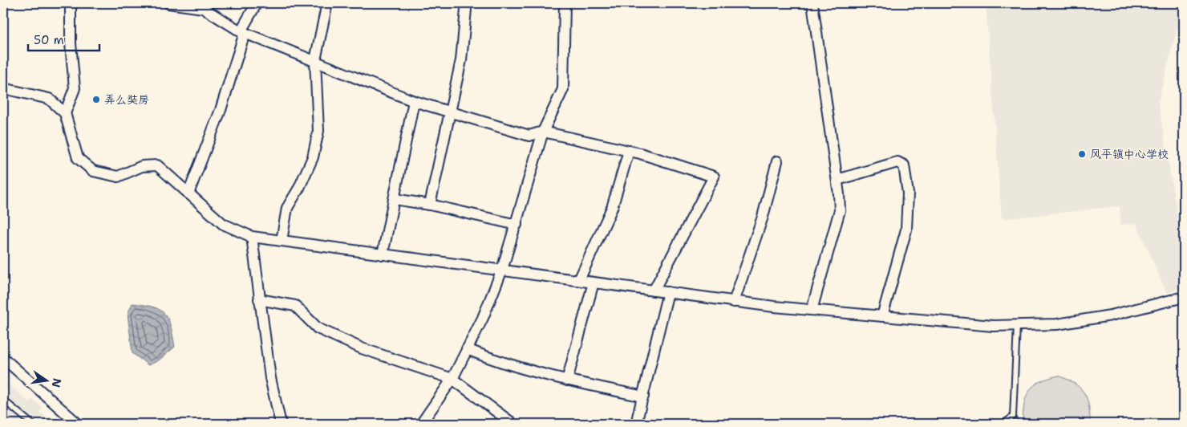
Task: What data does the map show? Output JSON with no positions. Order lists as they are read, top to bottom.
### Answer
{
  "places": ["弄么奘房", "风平镇中心学校"],
  "scale_bar": "50 m",
  "north": "right"
}
